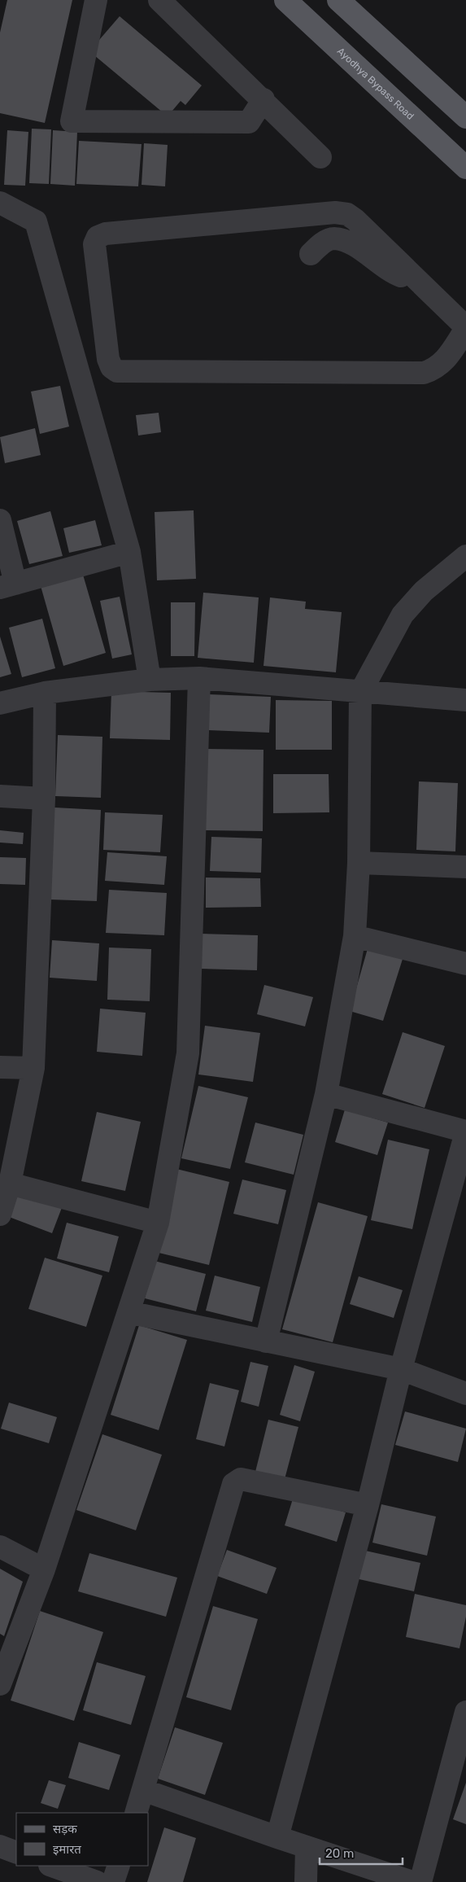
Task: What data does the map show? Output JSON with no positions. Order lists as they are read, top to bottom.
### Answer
{
  "streets": {
    "main road": ["Ayodhya Bypass Road"]
  },
  "legend": ["सड़क", "इमारत"],
  "scale_bar": "20 m"
}
